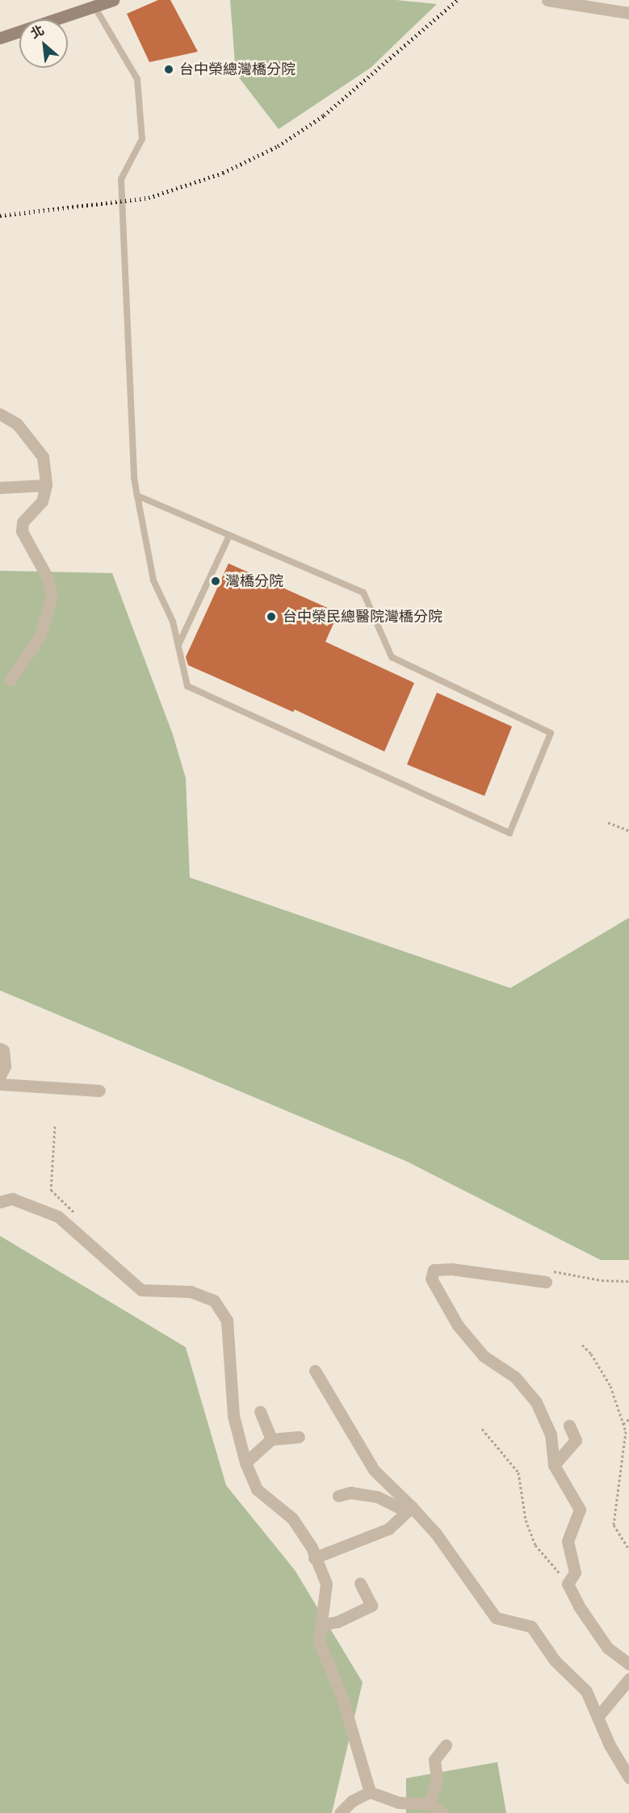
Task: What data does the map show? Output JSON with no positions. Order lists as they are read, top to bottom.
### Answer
{
  "places": ["台中榮總灣橋分院", "灣橋分院", "台中榮民總醫院灣橋分院"],
  "north": "top left"
}
